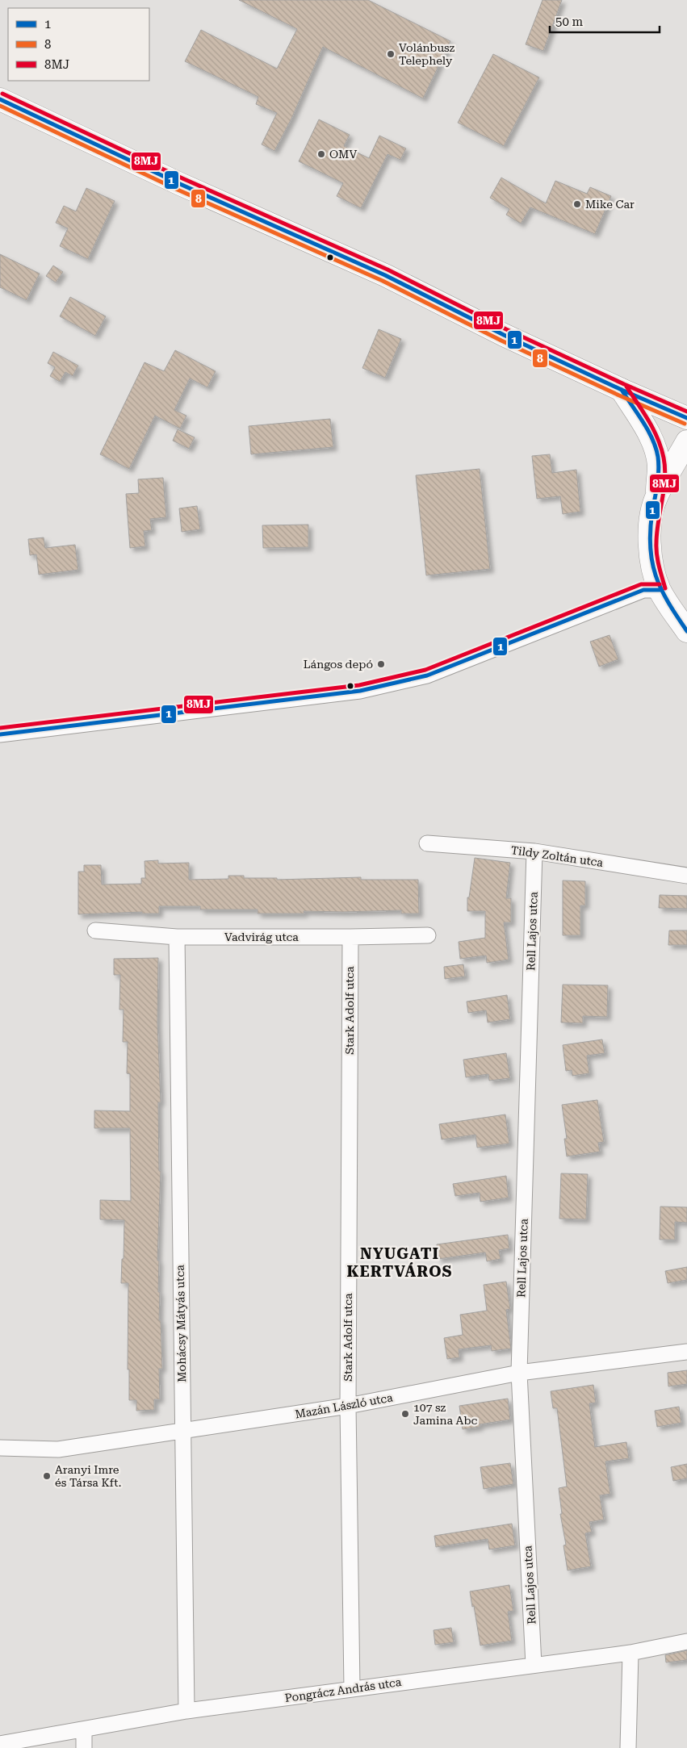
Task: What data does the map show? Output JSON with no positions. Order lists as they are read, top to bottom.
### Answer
{
  "streets": {
    "street": [
      "Tildy Zoltán utca",
      "Rell Lajos utca",
      "Vadvirág utca",
      "Stark Adolf utca",
      "Mohácsy Mátyás utca",
      "Mazán László utca",
      "Pongrácz András utca"
    ]
  },
  "crossings": [
    ["Tildy Zoltán utca", "Rell Lajos utca"],
    ["Rell Lajos utca", "Mazán László utca"],
    ["Rell Lajos utca", "Pongrácz András utca"],
    ["Vadvirág utca", "Stark Adolf utca"],
    ["Vadvirág utca", "Mohácsy Mátyás utca"],
    ["Stark Adolf utca", "Mazán László utca"],
    ["Stark Adolf utca", "Pongrácz András utca"],
    ["Mohácsy Mátyás utca", "Mazán László utca"],
    ["Mohácsy Mátyás utca", "Pongrácz András utca"]
  ],
  "districts": ["NYUGATI KERTVÁROS"],
  "places": [
    "Volánbusz Telephely",
    "OMV",
    "Mike Car",
    "Lángos depó",
    "107 sz Jamina Abc",
    "Aranyi Imre és Társa Kft."
  ],
  "lines": ["transit line 8MJ", "transit line 1", "transit line 8"],
  "legend": ["1", "8", "8MJ"],
  "scale_bar": "50 m"
}
